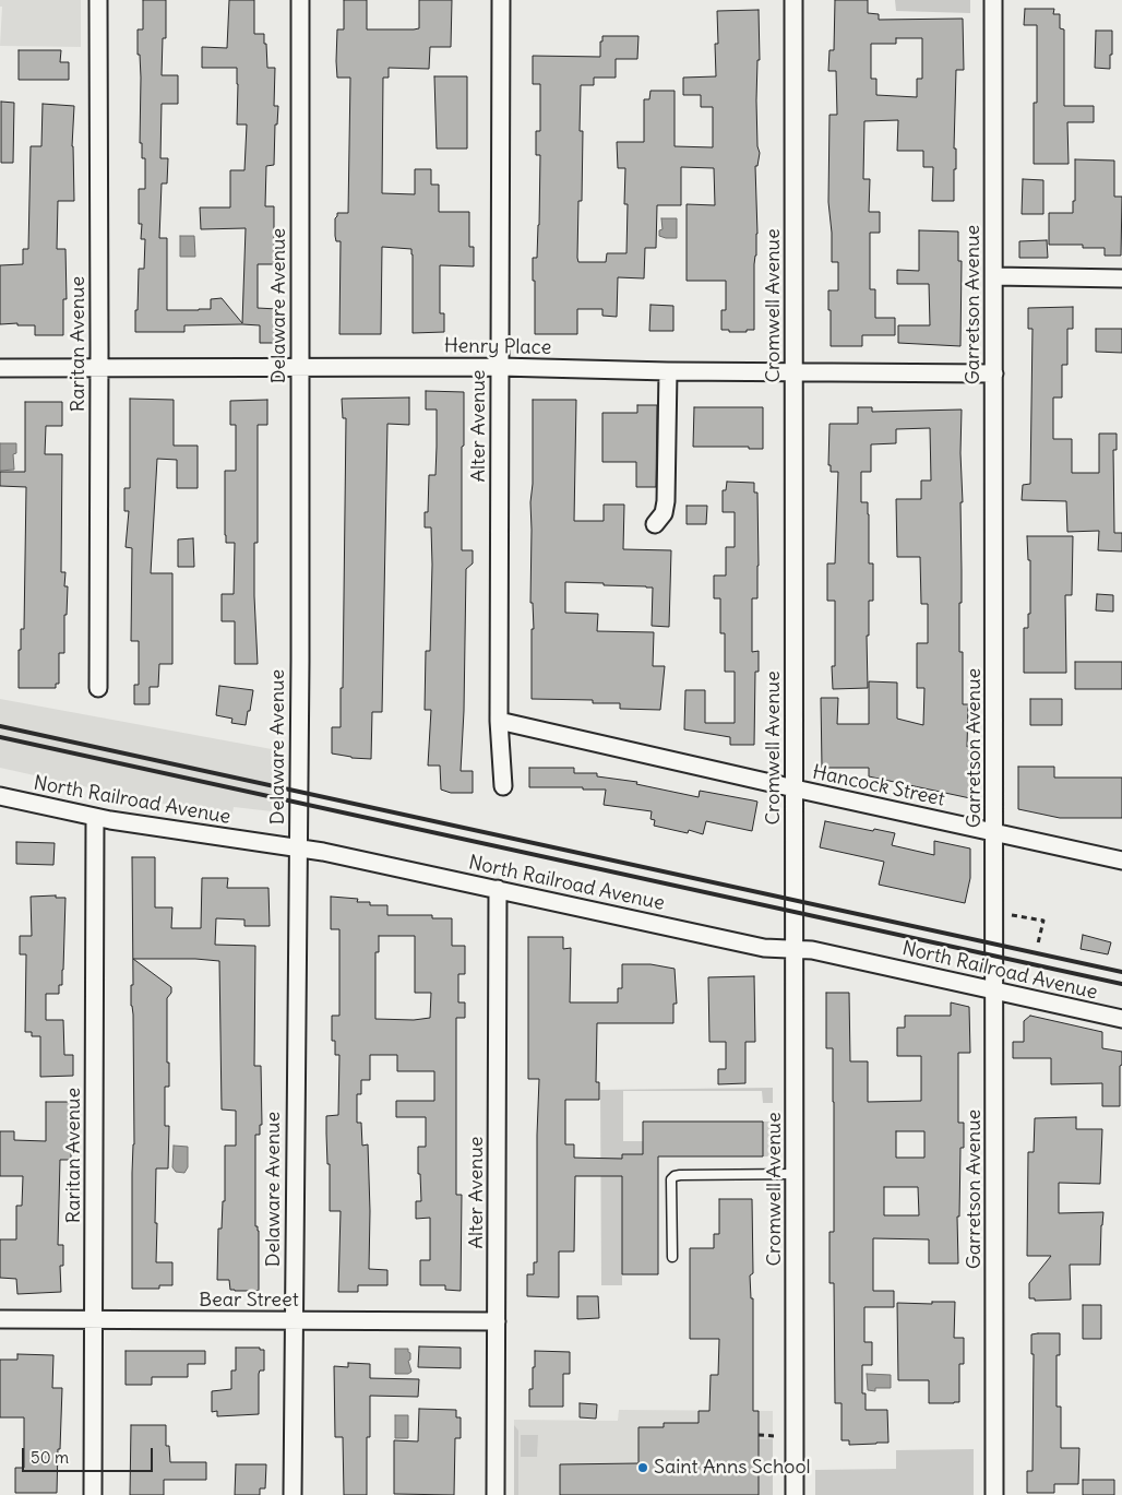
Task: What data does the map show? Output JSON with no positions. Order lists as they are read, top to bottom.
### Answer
{
  "streets": {
    "street": [
      "Garretson Avenue",
      "Delaware Avenue",
      "Cromwell Avenue",
      "Raritan Avenue",
      "Henry Place",
      "Alter Avenue",
      "Hancock Street",
      "North Railroad Avenue",
      "Bear Street"
    ]
  },
  "crossings": [
    ["Garretson Avenue", "Henry Place"],
    ["Garretson Avenue", "Hancock Street"],
    ["Garretson Avenue", "North Railroad Avenue"],
    ["Delaware Avenue", "Henry Place"],
    ["Delaware Avenue", "North Railroad Avenue"],
    ["Delaware Avenue", "Bear Street"],
    ["Cromwell Avenue", "Henry Place"],
    ["Cromwell Avenue", "Hancock Street"],
    ["Cromwell Avenue", "North Railroad Avenue"],
    ["Raritan Avenue", "Henry Place"],
    ["Raritan Avenue", "North Railroad Avenue"],
    ["Raritan Avenue", "Bear Street"],
    ["Henry Place", "Alter Avenue"],
    ["Alter Avenue", "Hancock Street"],
    ["Alter Avenue", "North Railroad Avenue"],
    ["Alter Avenue", "Bear Street"]
  ],
  "places": ["Saint Anns School"],
  "scale_bar": "50 m"
}
